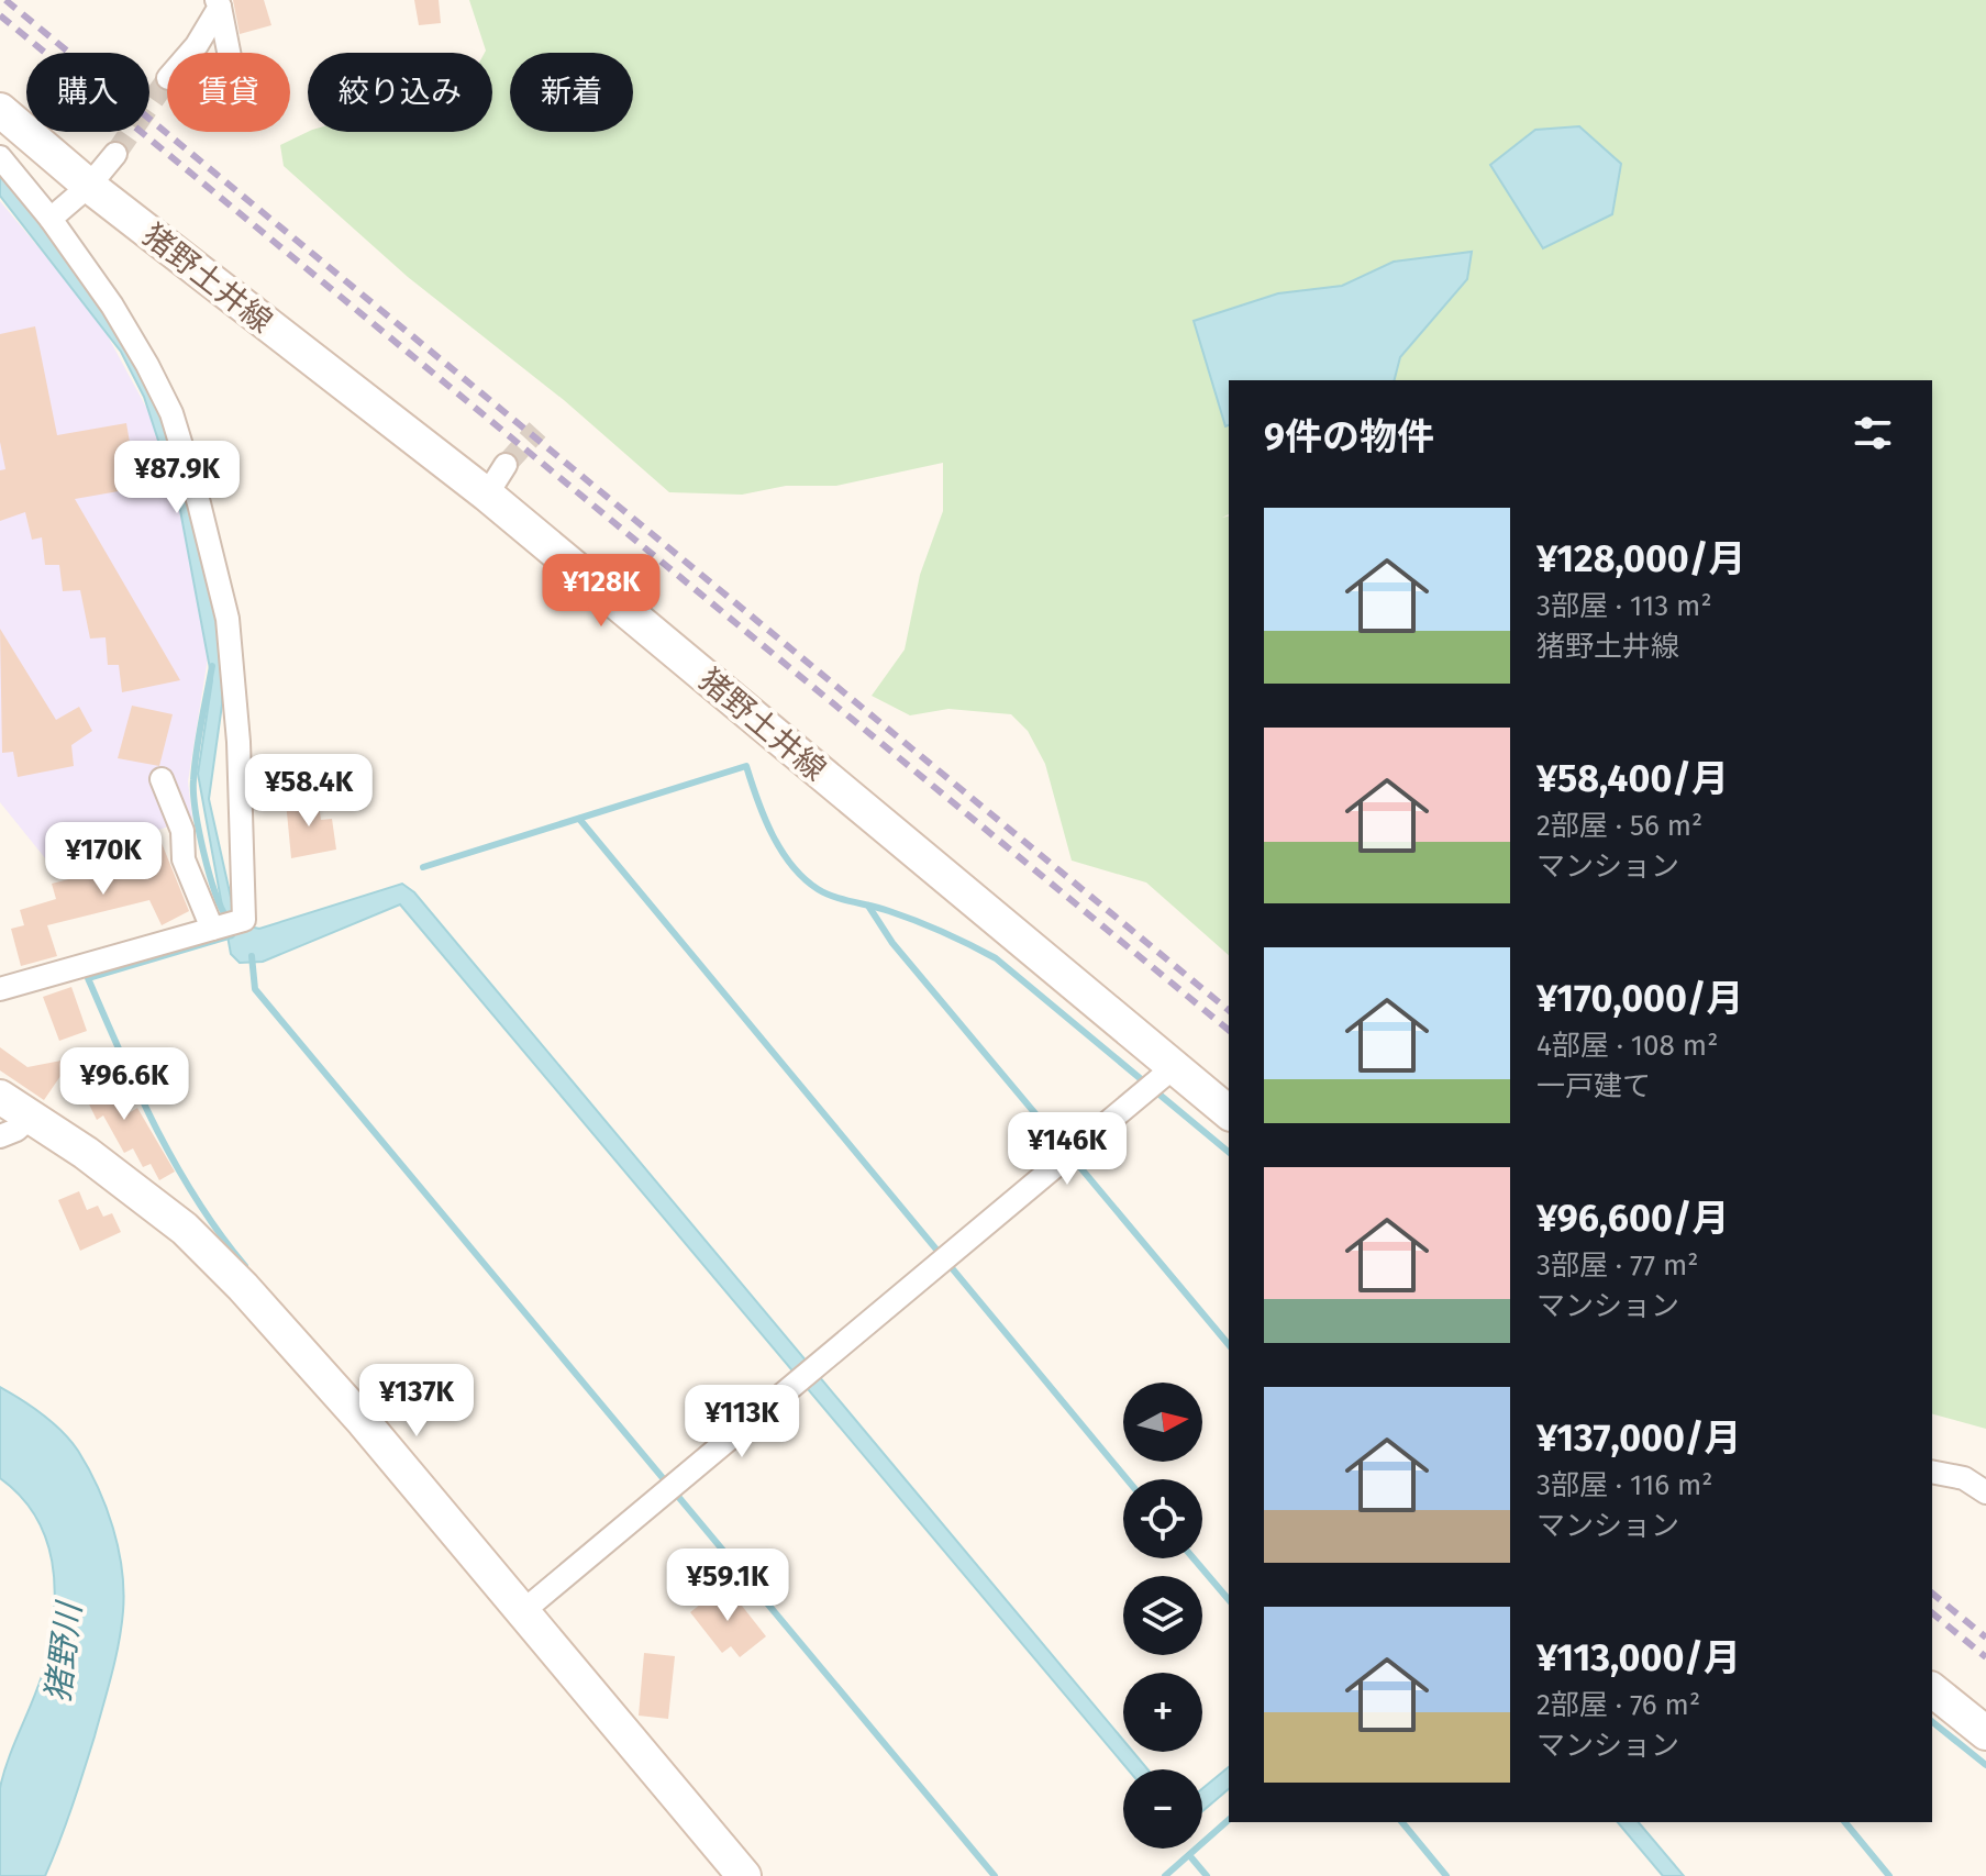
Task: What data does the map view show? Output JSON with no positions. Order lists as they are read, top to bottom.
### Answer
{
  "streets": {
    "main road": ["猪野土井線"]
  },
  "water": ["猪野川"],
  "north": "right",
  "page": {
    "chip": [
      "購入",
      "賃貸",
      "絞り込み",
      "新着"
    ],
    "heading": "9件の物件",
    "price": [
      "¥87.9K",
      "¥128K",
      "¥58.4K",
      "¥170K",
      "¥96.6K",
      "¥146K",
      "¥137K",
      "¥113K",
      "¥59.1K"
    ],
    "list": [
      {
        "name": "¥128,000/月",
        "note": "3部屋 · 113 m² · 猪野土井線"
      },
      {
        "name": "¥58,400/月",
        "note": "2部屋 · 56 m² · マンション"
      },
      {
        "name": "¥170,000/月",
        "note": "4部屋 · 108 m² · 一戸建て"
      },
      {
        "name": "¥96,600/月",
        "note": "3部屋 · 77 m² · マンション"
      },
      {
        "name": "¥137,000/月",
        "note": "3部屋 · 116 m² · マンション"
      },
      {
        "name": "¥113,000/月",
        "note": "2部屋 · 76 m² · マンション"
      }
    ],
    "map_buttons": ["+", "−"]
  }
}
